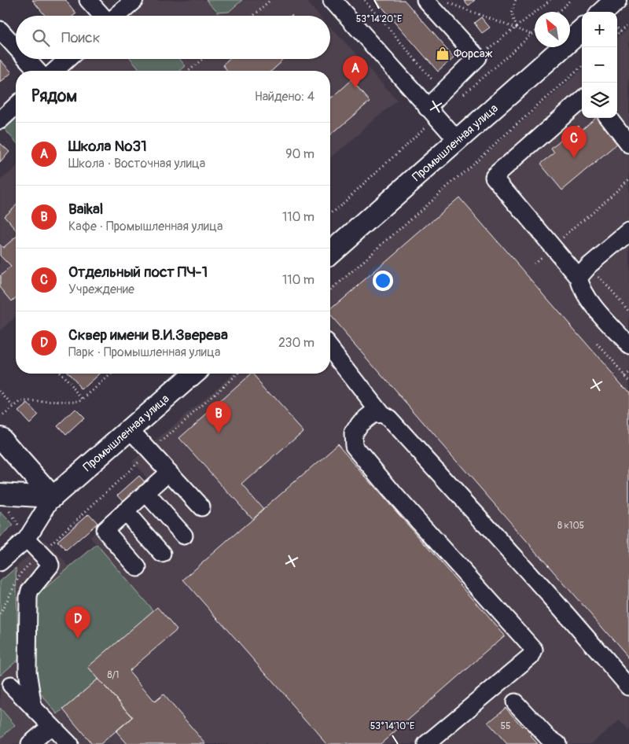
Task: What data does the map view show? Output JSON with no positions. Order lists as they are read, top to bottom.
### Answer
{
  "streets": {
    "main road": ["Промышленная улица"]
  },
  "places": {
    "shop": ["Форсаж"]
  },
  "house_numbers": ["8 к105", "8/1", "55"],
  "north": "top left",
  "page": {
    "map_buttons": ["+", "−"],
    "search": "Поиск",
    "pins": [
      "A",
      "C",
      "B",
      "D"
    ],
    "heading": ["Рядом", "Найдено: 4"],
    "list": [
      {
        "mark": "A",
        "name": "Школа №31",
        "note": "Школа · Восточная улица",
        "value": "90 m"
      },
      {
        "mark": "B",
        "name": "Baikal",
        "note": "Кафе · Промышленная улица",
        "value": "110 m"
      },
      {
        "mark": "C",
        "name": "Отдельный пост ПЧ-1",
        "note": "Учреждение",
        "value": "110 m"
      },
      {
        "mark": "D",
        "name": "Сквер имени В.И.Зверева",
        "note": "Парк · Промышленная улица",
        "value": "230 m"
      }
    ]
  },
  "coordinates": ["53°14'20\"E", "53°14'10\"E"]
}
